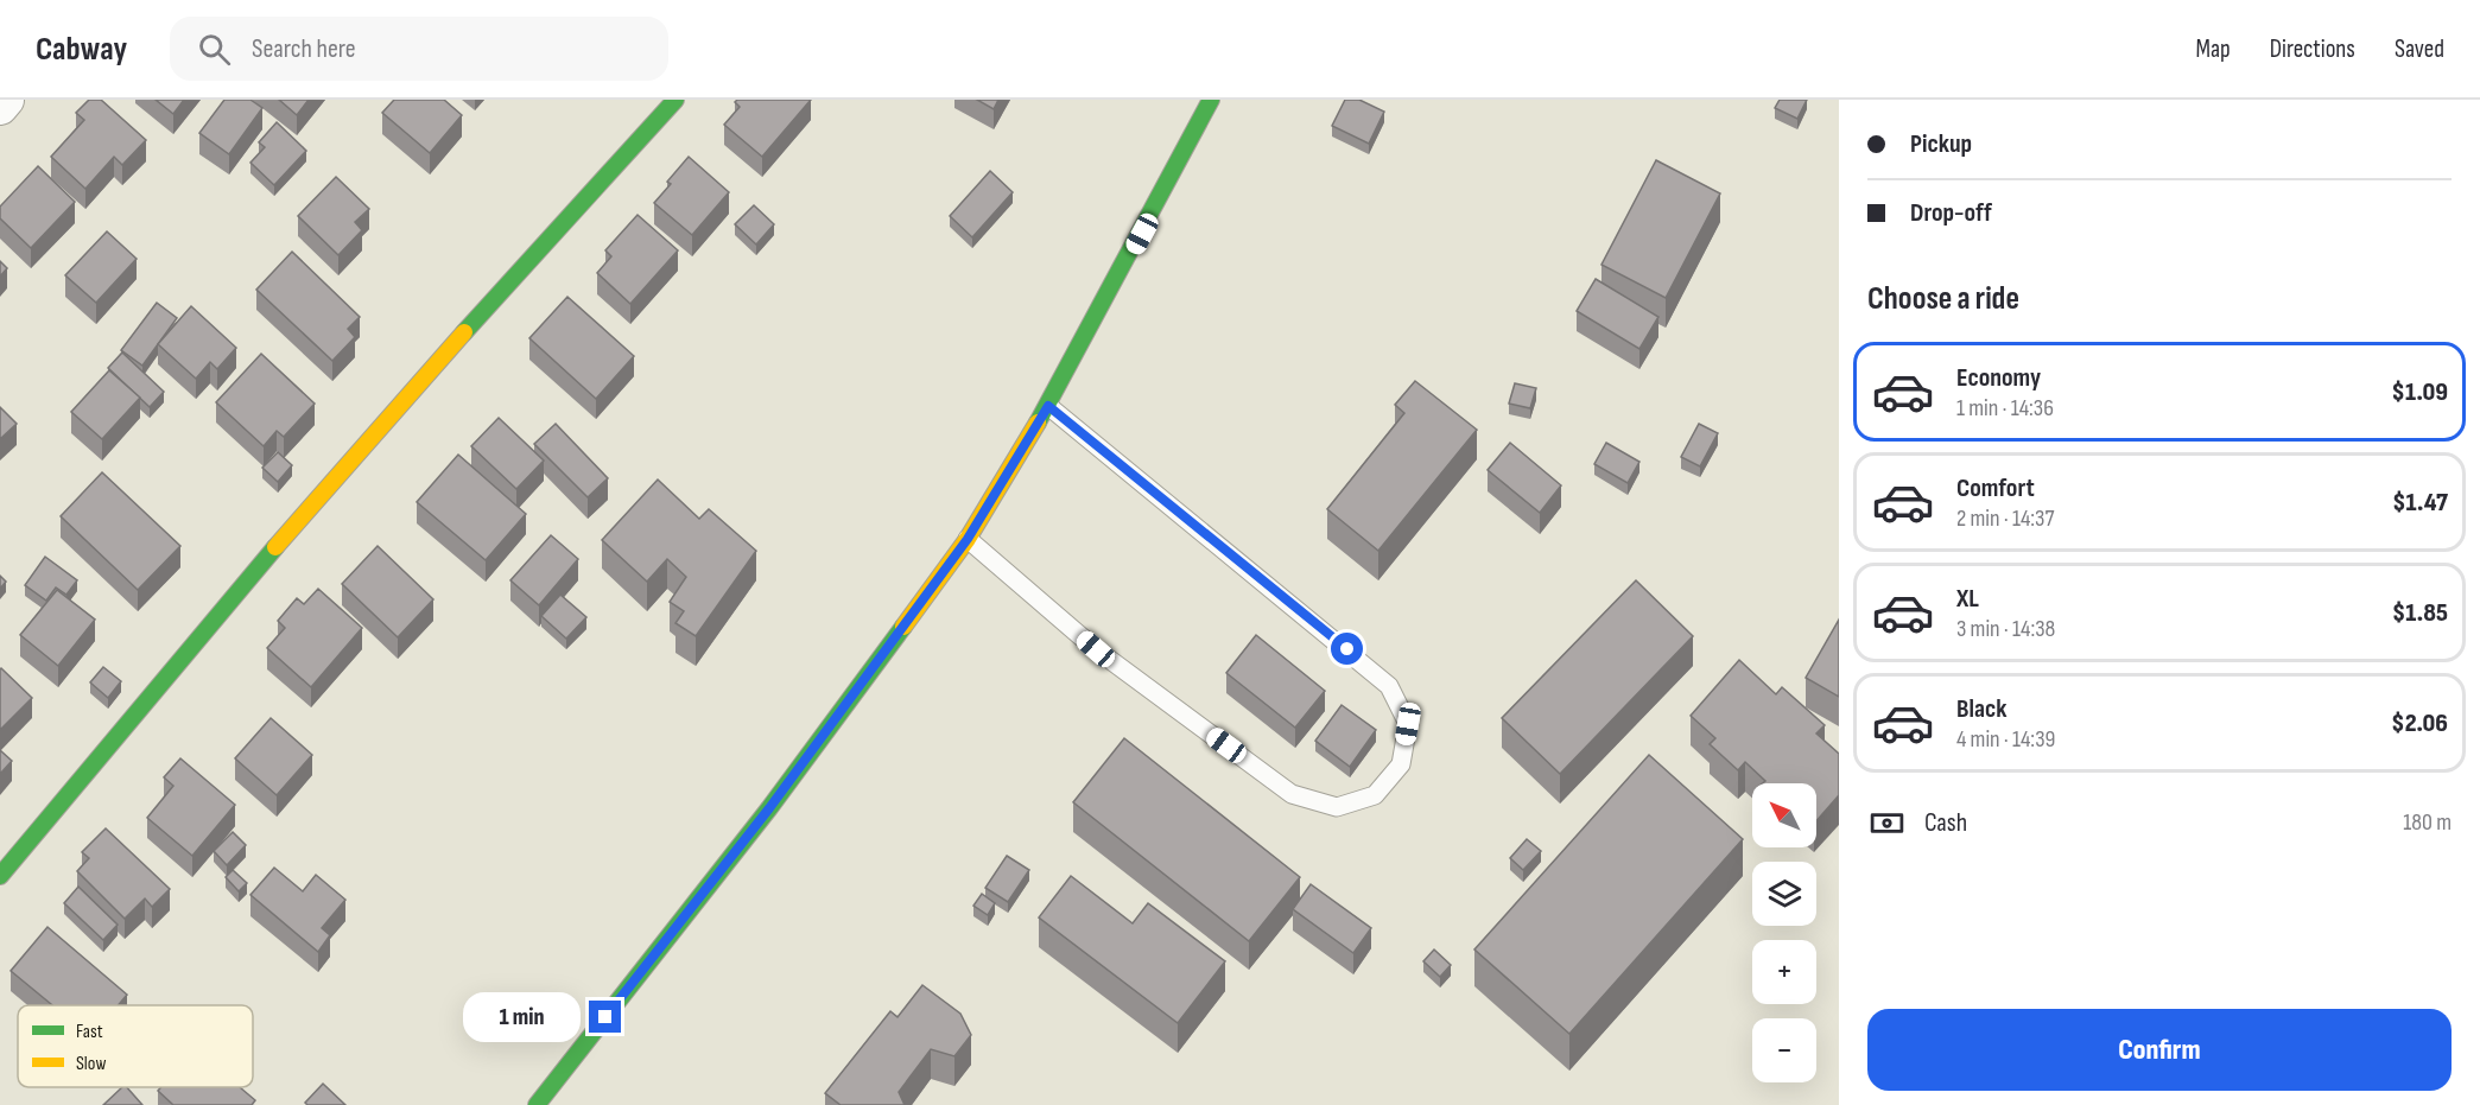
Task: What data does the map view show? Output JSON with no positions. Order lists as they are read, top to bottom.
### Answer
{
  "legend": ["Fast", "Slow"],
  "north": "top left",
  "page": {
    "header": "Cabway",
    "search": "Search here",
    "nav": ["Map", "Directions", "Saved"],
    "banner": ["Pickup", "Drop-off"],
    "heading": "Choose a ride",
    "list": [
      {
        "name": "Economy",
        "note": "1 min · 14:36",
        "value": "$1.09"
      },
      {
        "name": "Comfort",
        "note": "2 min · 14:37",
        "value": "$1.47"
      },
      {
        "name": "XL",
        "note": "3 min · 14:38",
        "value": "$1.85"
      },
      {
        "name": "Black",
        "note": "4 min · 14:39",
        "value": "$2.06"
      }
    ],
    "map_buttons": ["+", "−"],
    "pay": ["Cash", "180 m"],
    "bubble": "1 min",
    "buttons": "Confirm"
  }
}
